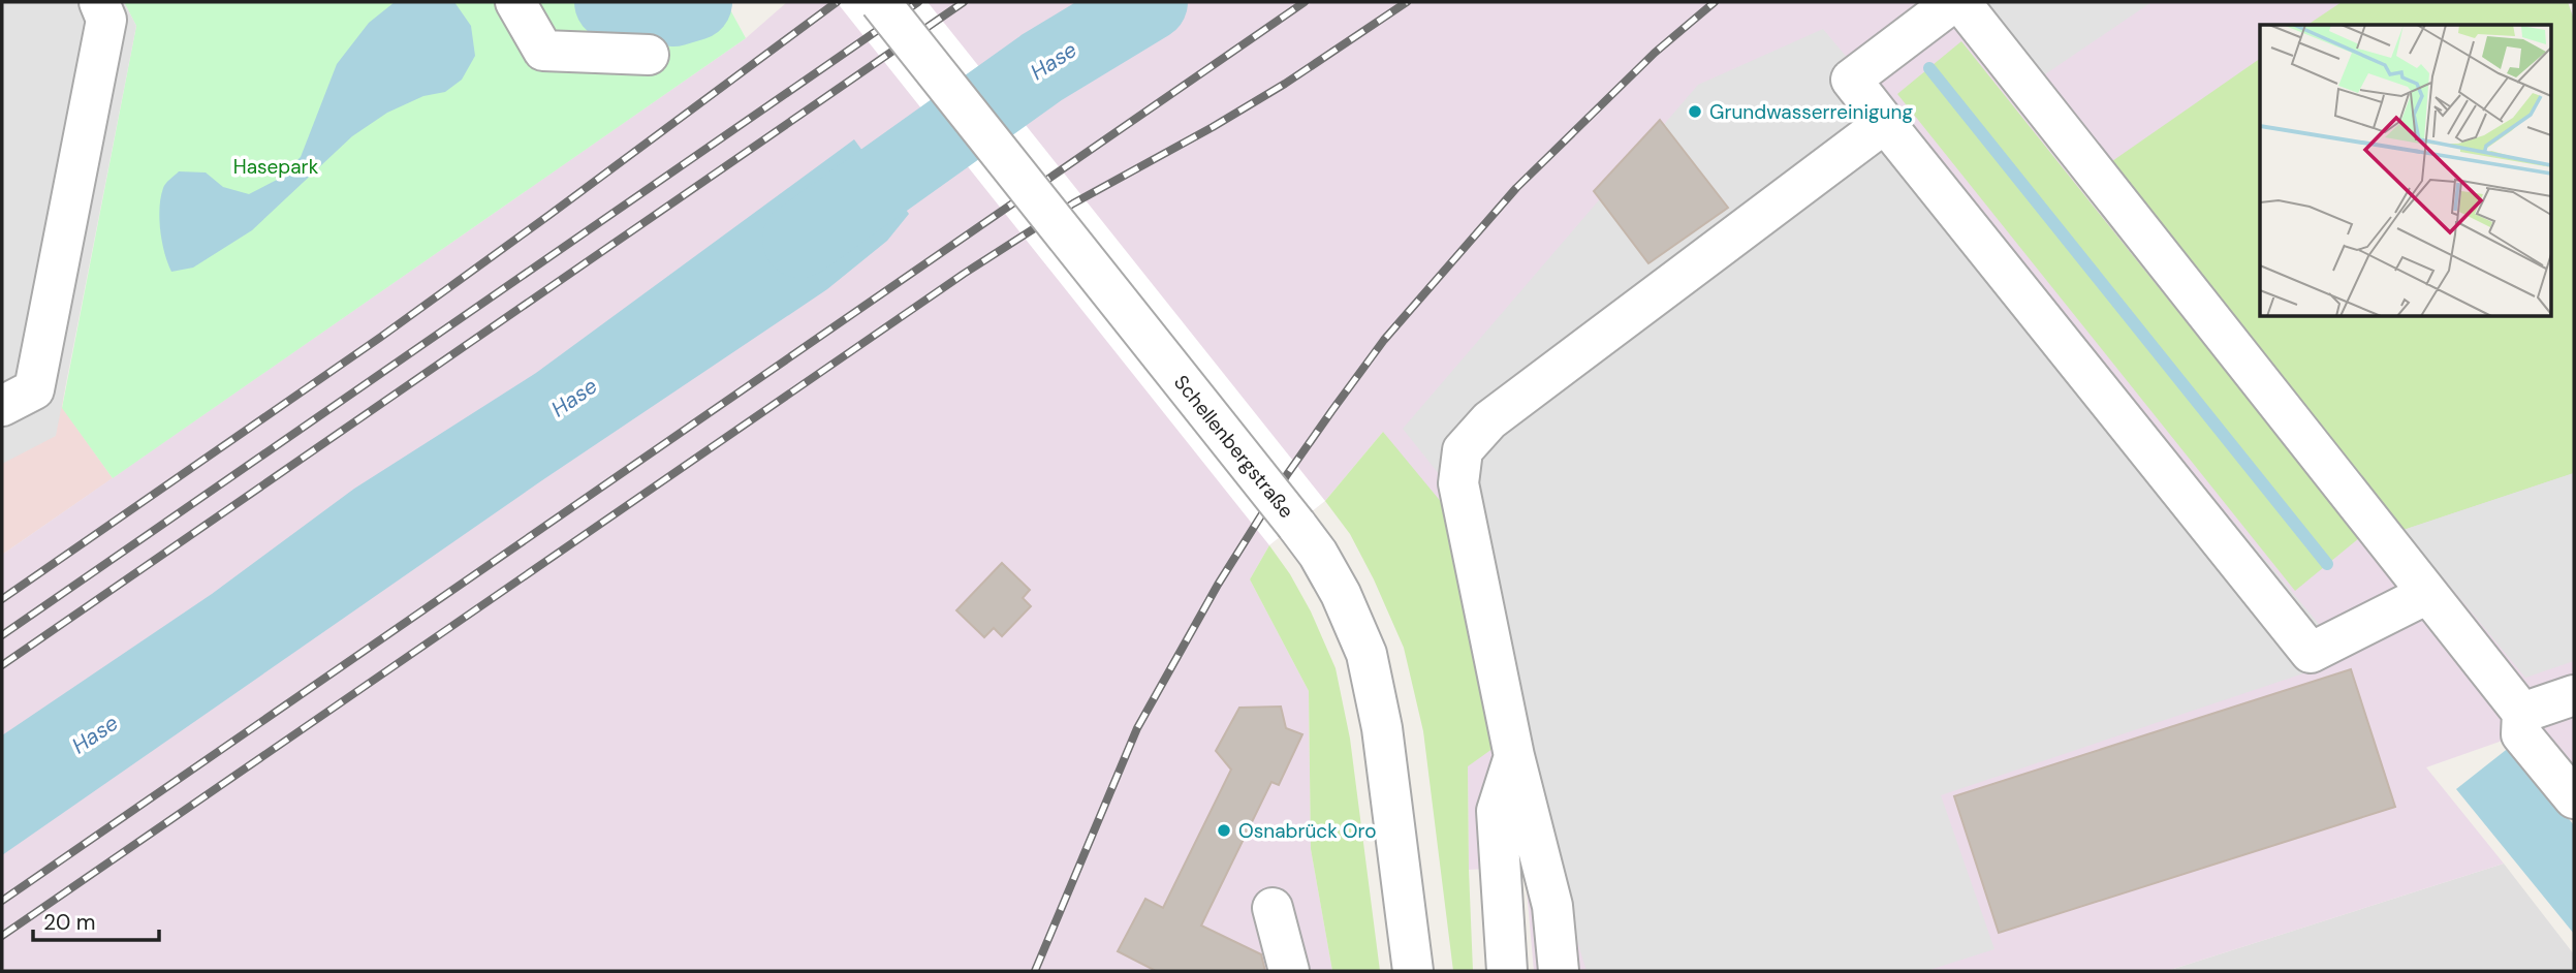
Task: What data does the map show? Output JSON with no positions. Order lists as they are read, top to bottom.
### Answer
{
  "streets": {
    "street": ["Schellenbergstraße"]
  },
  "water": ["Hase"],
  "parks": ["Hasepark"],
  "places": ["Grundwasserreinigung", "Osnabrück Oro"],
  "scale_bar": "20 m"
}
